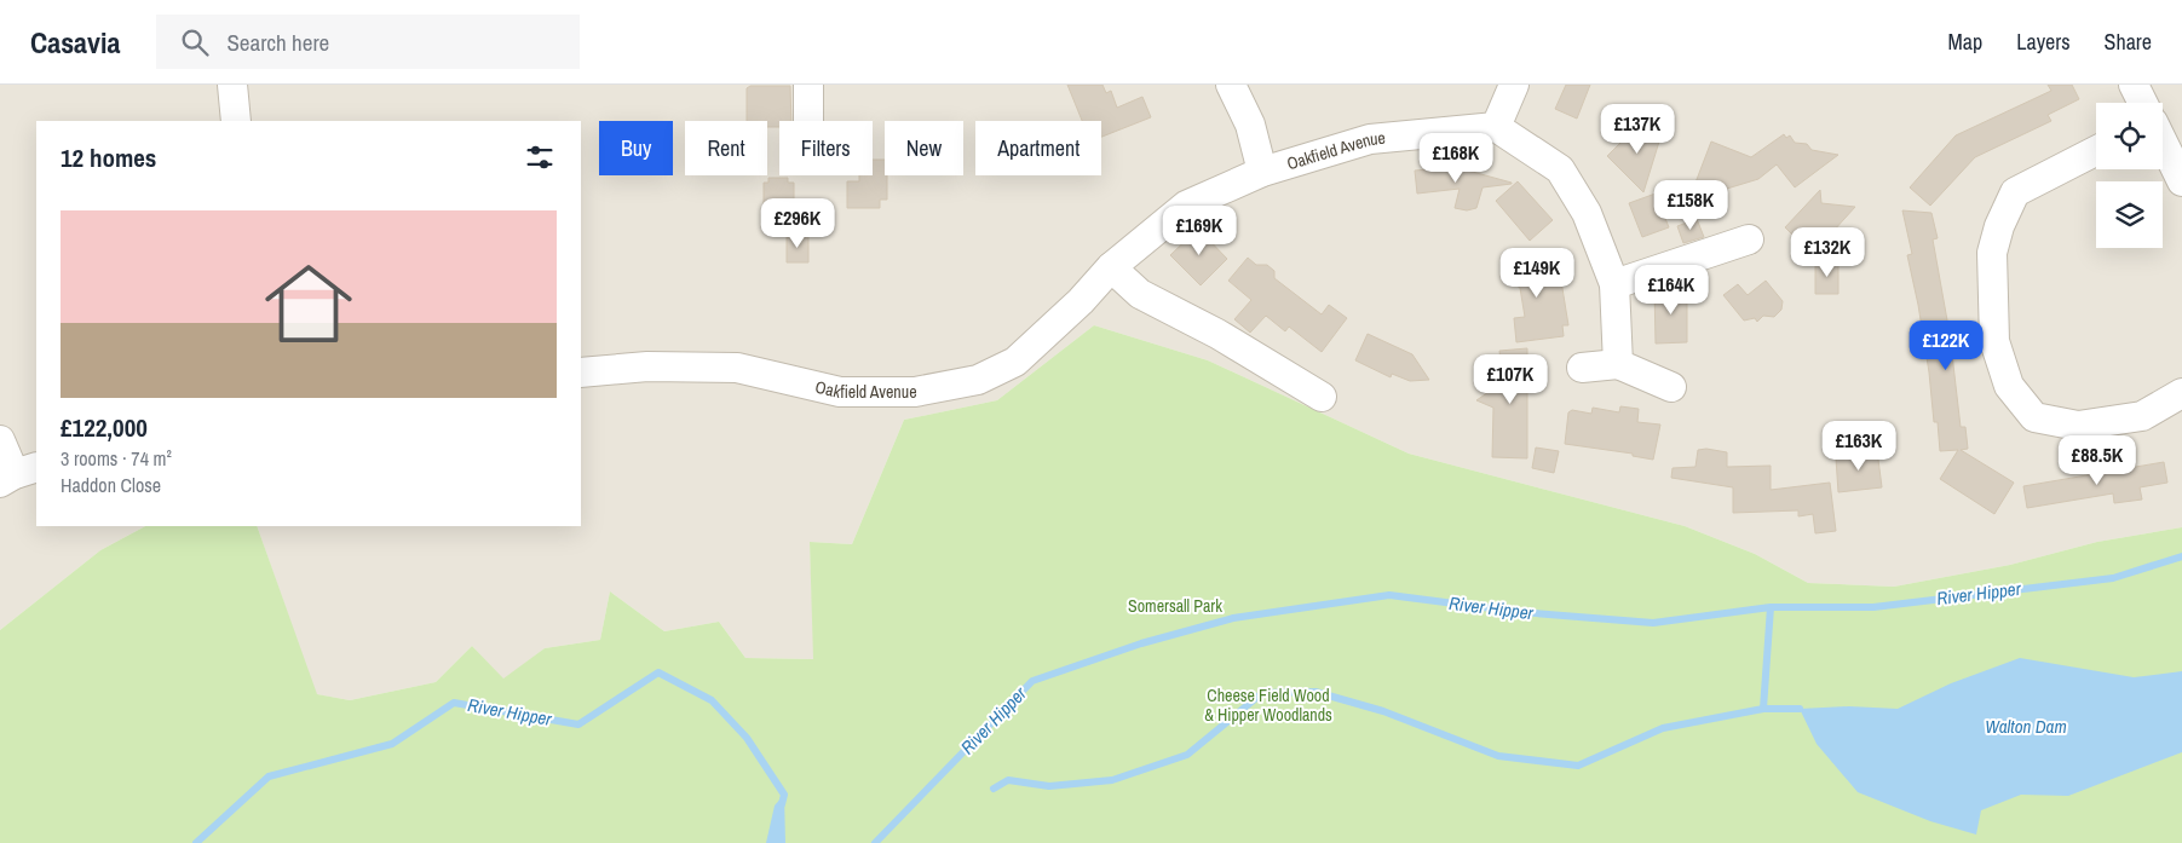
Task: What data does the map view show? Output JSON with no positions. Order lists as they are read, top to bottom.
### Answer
{
  "streets": {
    "street": ["Oakfield Avenue"]
  },
  "water": ["River Hipper", "Walton Dam"],
  "parks": ["Somersall Park", "Cheese Field Wood & Hipper Woodlands"],
  "page": {
    "header": "Casavia",
    "search": "Search here",
    "nav": ["Map", "Layers", "Share"],
    "price": [
      "£137K",
      "£168K",
      "£158K",
      "£296K",
      "£169K",
      "£132K",
      "£149K",
      "£164K",
      "£122K",
      "£107K",
      "£163K",
      "£88.5K"
    ],
    "chip": [
      "Buy",
      "Rent",
      "Filters",
      "New",
      "Apartment"
    ],
    "heading": "12 homes",
    "list": [
      {
        "name": "£122,000",
        "note": "3 rooms · 74 m² · Haddon Close"
      }
    ]
  }
}
